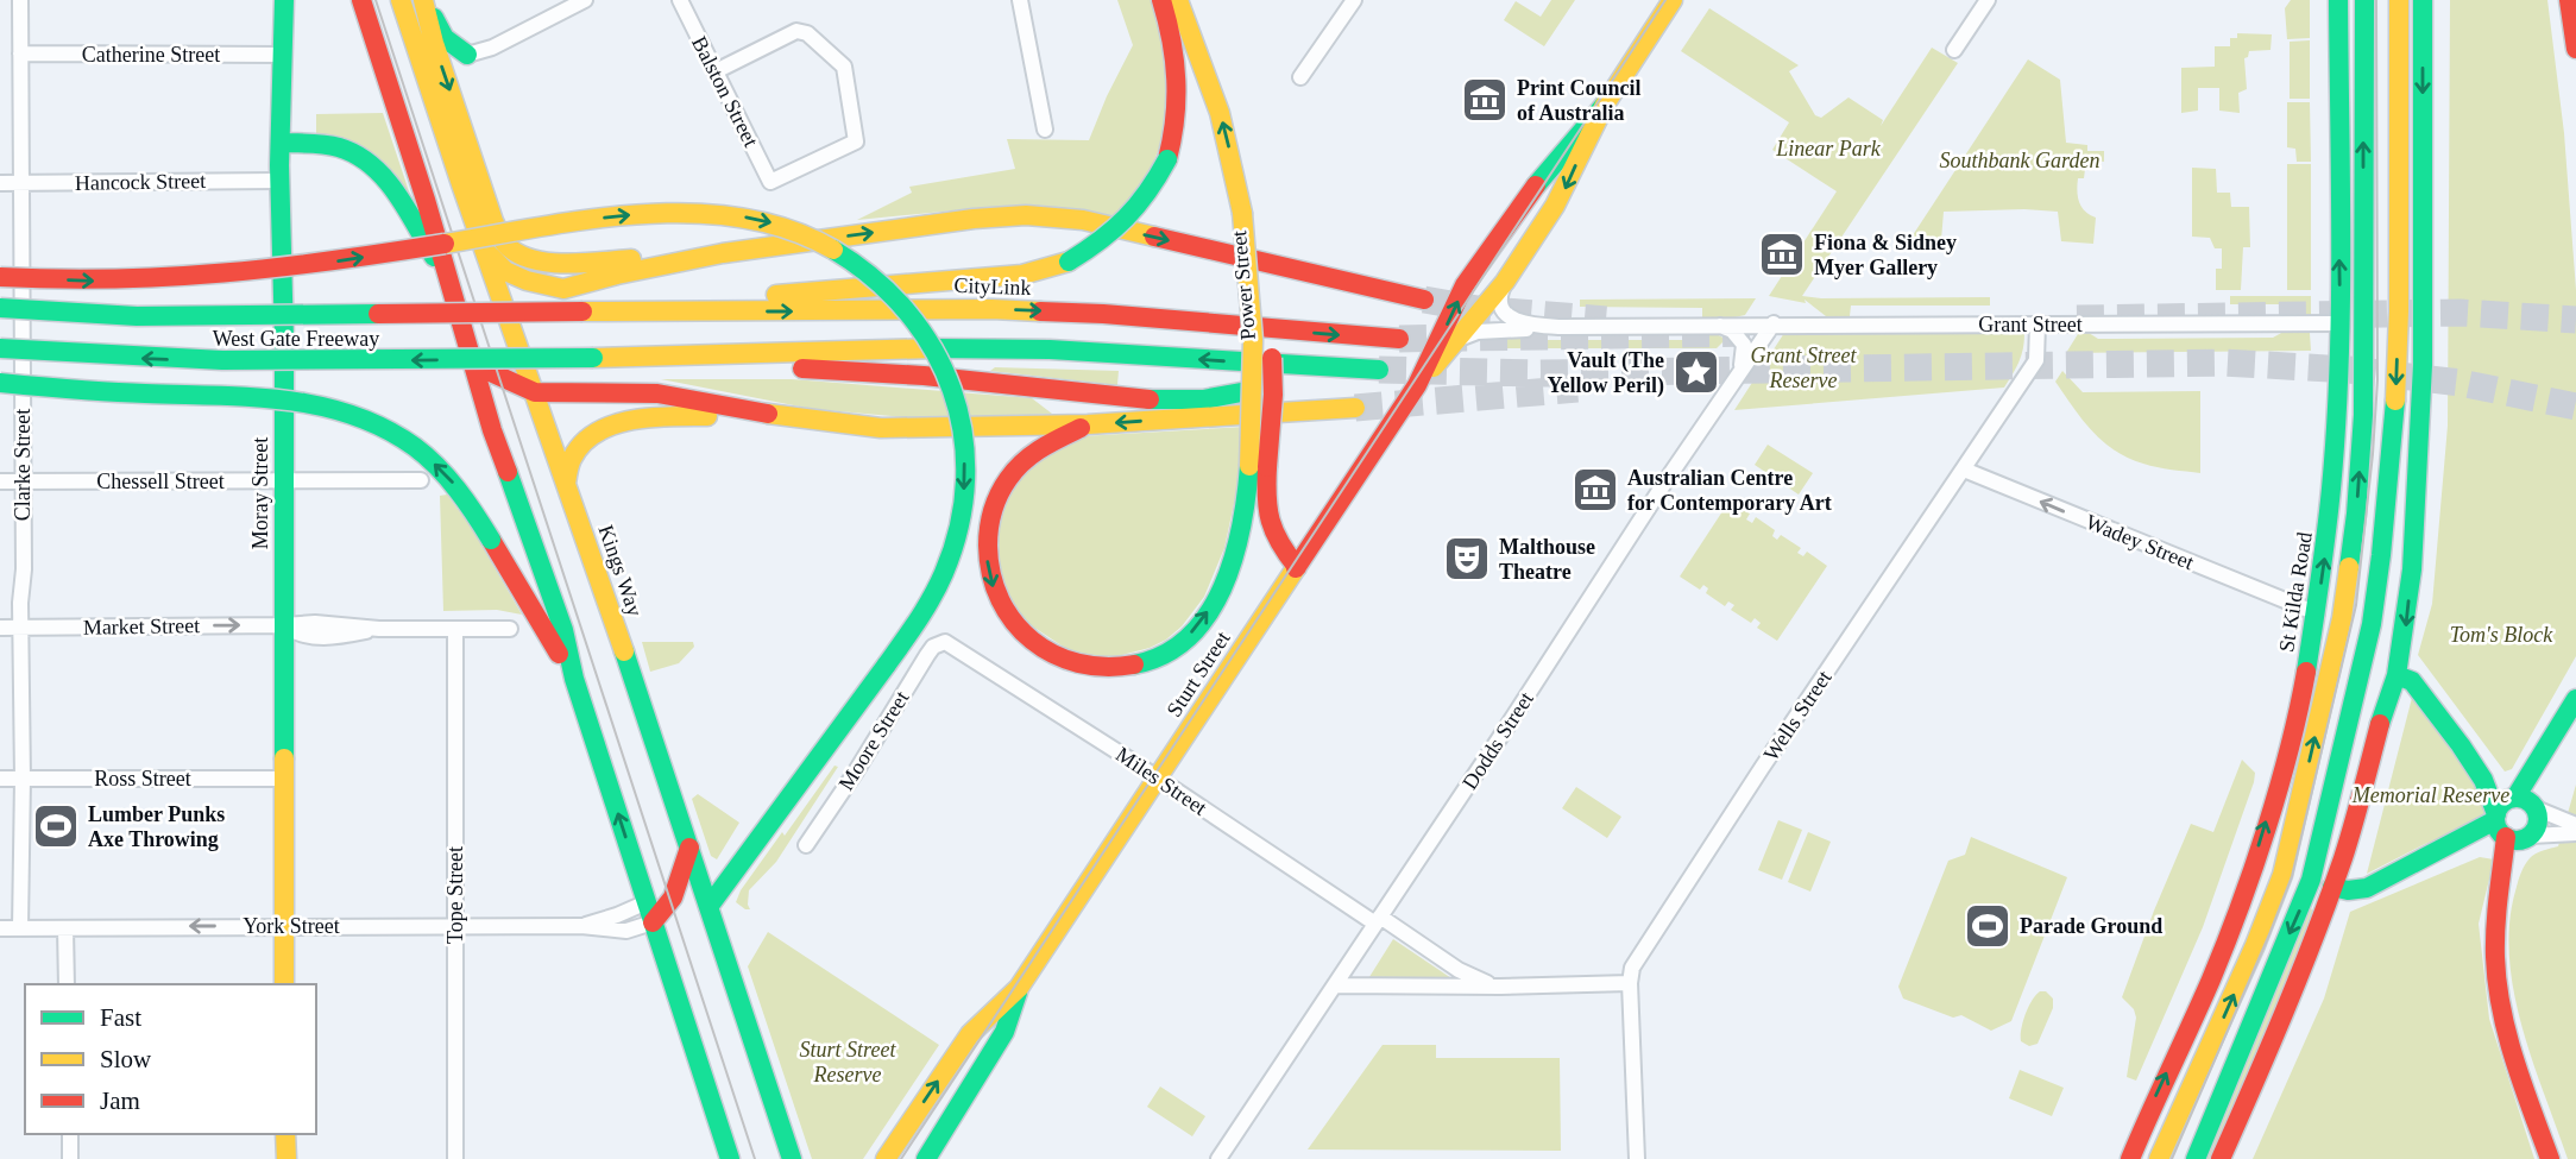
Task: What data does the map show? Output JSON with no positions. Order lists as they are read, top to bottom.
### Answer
{
  "streets": {
    "main road": [
      "Power Street",
      "CityLink",
      "West Gate Freeway",
      "Moray Street",
      "Kings Way",
      "St Kilda Road",
      "Sturt Street"
    ],
    "street": [
      "Catherine Street",
      "Balston Street",
      "Hancock Street",
      "Grant Street",
      "Clarke Street",
      "Chessell Street",
      "Wadey Street",
      "Market Street",
      "Wells Street",
      "Moore Street",
      "Dodds Street",
      "Ross Street",
      "Miles Street",
      "Tope Street",
      "York Street"
    ]
  },
  "crossings": [
    ["Catherine Street", "Clarke Street"],
    ["Catherine Street", "Moray Street"],
    ["Hancock Street", "Clarke Street"],
    ["Hancock Street", "Moray Street"],
    ["Power Street", "Sturt Street"],
    ["CityLink", "West Gate Freeway"],
    ["Grant Street", "St Kilda Road"],
    ["Grant Street", "Sturt Street"],
    ["Grant Street", "Wells Street"],
    ["Grant Street", "Dodds Street"],
    ["Clarke Street", "Chessell Street"],
    ["Clarke Street", "Market Street"],
    ["Clarke Street", "Ross Street"],
    ["Clarke Street", "York Street"],
    ["Chessell Street", "Moray Street"],
    ["Moray Street", "Market Street"],
    ["Moray Street", "Ross Street"],
    ["Moray Street", "York Street"],
    ["Wadey Street", "St Kilda Road"],
    ["Wadey Street", "Wells Street"],
    ["Market Street", "Tope Street"],
    ["Sturt Street", "Miles Street"],
    ["Wells Street", "Miles Street"],
    ["Moore Street", "Miles Street"],
    ["Dodds Street", "Miles Street"],
    ["Tope Street", "York Street"]
  ],
  "one_way": ["Wadey Street", "Market Street"],
  "parks": [
    "Linear Park",
    "Southbank Garden",
    "Grant Street Reserve",
    "Tom's Block",
    "Memorial Reserve",
    "Sturt Street Reserve"
  ],
  "places": {
    "museum": ["Print Council of Australia", "Fiona & Sidney Myer Gallery", "Australian Centre for Contemporary Art"],
    "place": ["Vault (The Yellow Peril)"],
    "theatre": ["Malthouse Theatre"],
    "sports": ["Lumber Punks Axe Throwing", "Parade Ground"]
  },
  "legend": ["Fast", "Slow", "Jam"]
}
